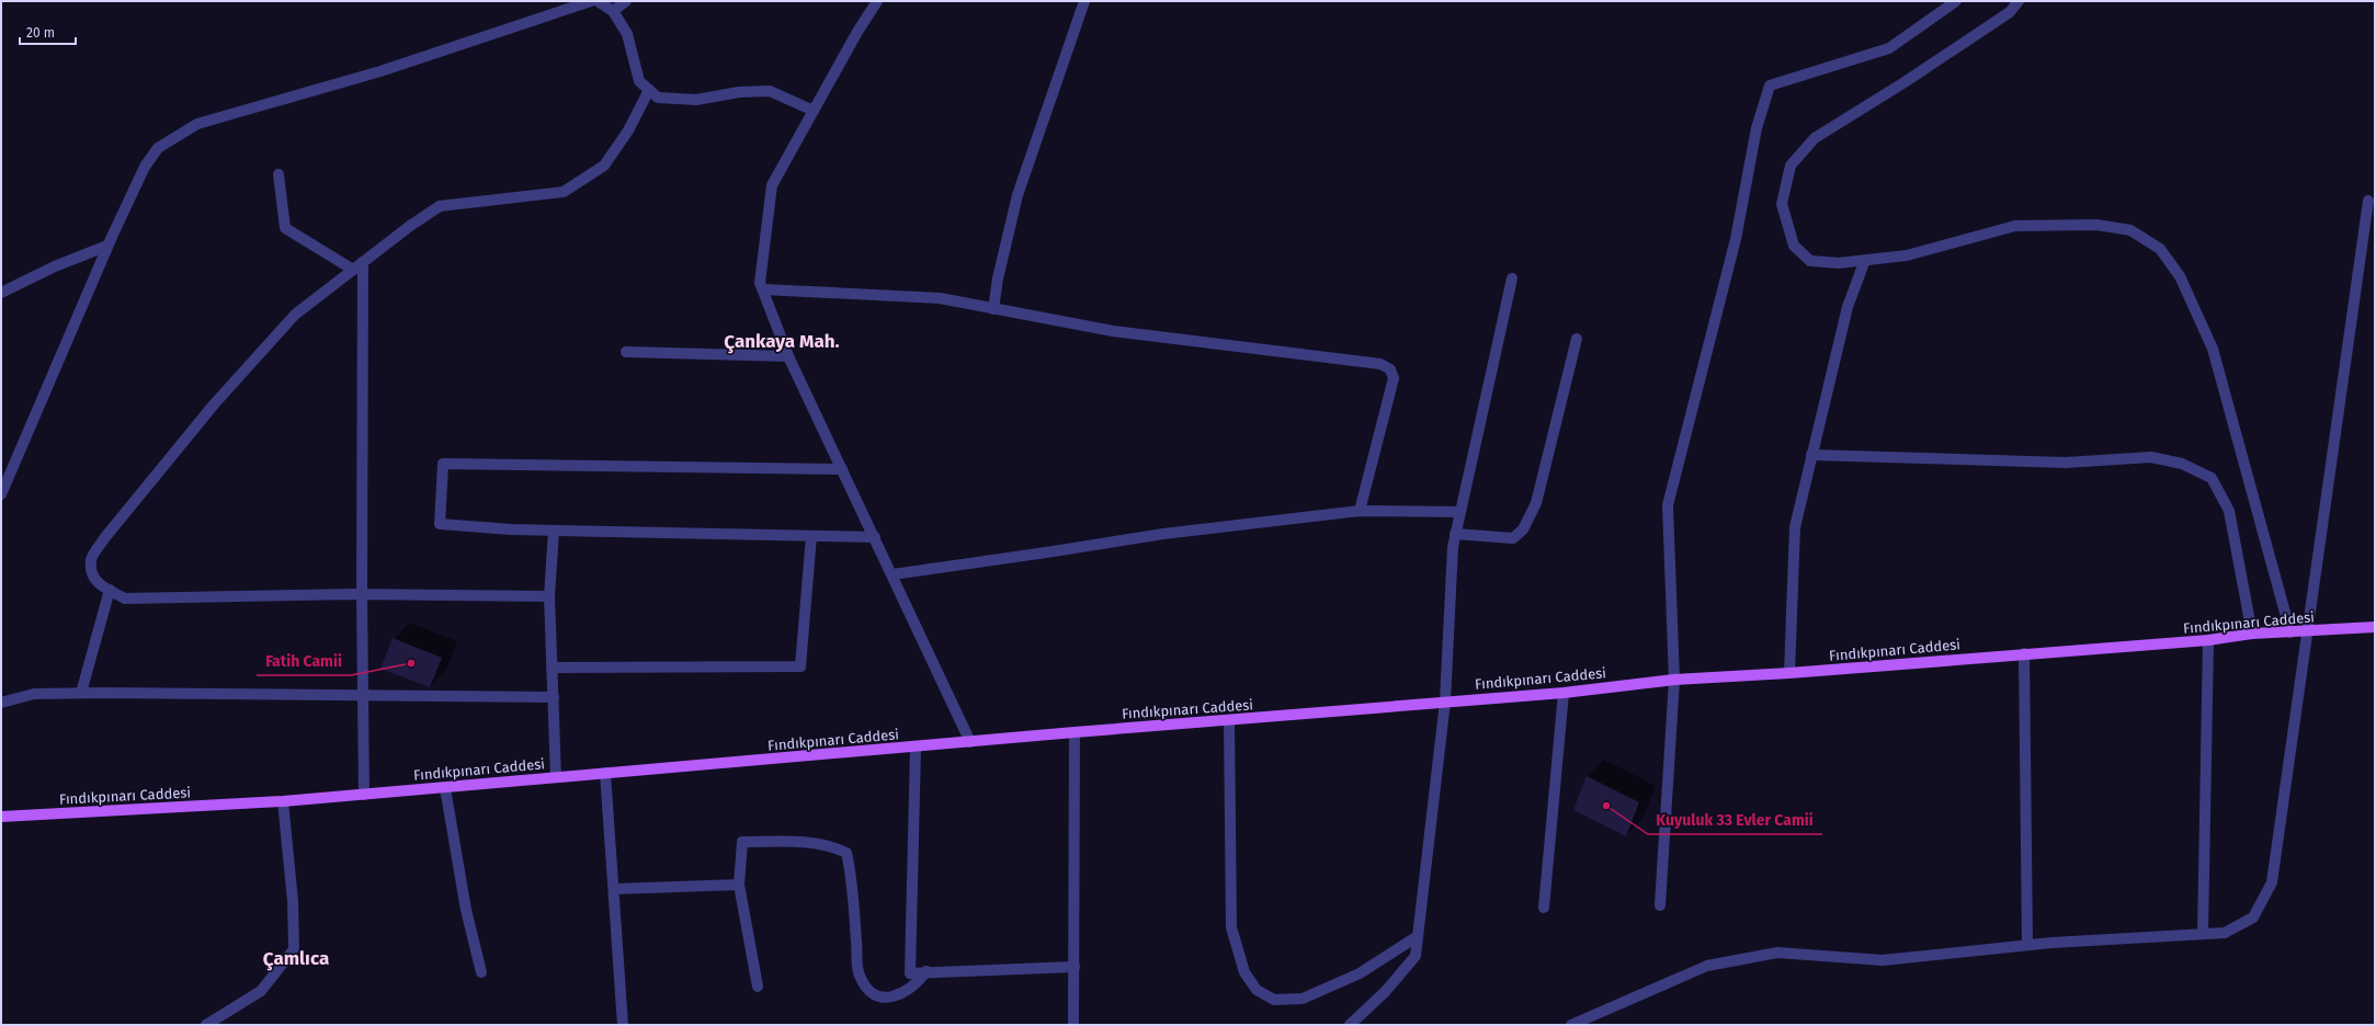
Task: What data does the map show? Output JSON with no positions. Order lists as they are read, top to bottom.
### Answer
{
  "streets": {
    "main road": ["Fındıkpınarı Caddesi"]
  },
  "districts": ["Çankaya Mah.", "Çamlıca"],
  "places": ["Fatih Camii", "Kuyuluk 33 Evler Camii"],
  "scale_bar": "20 m"
}
